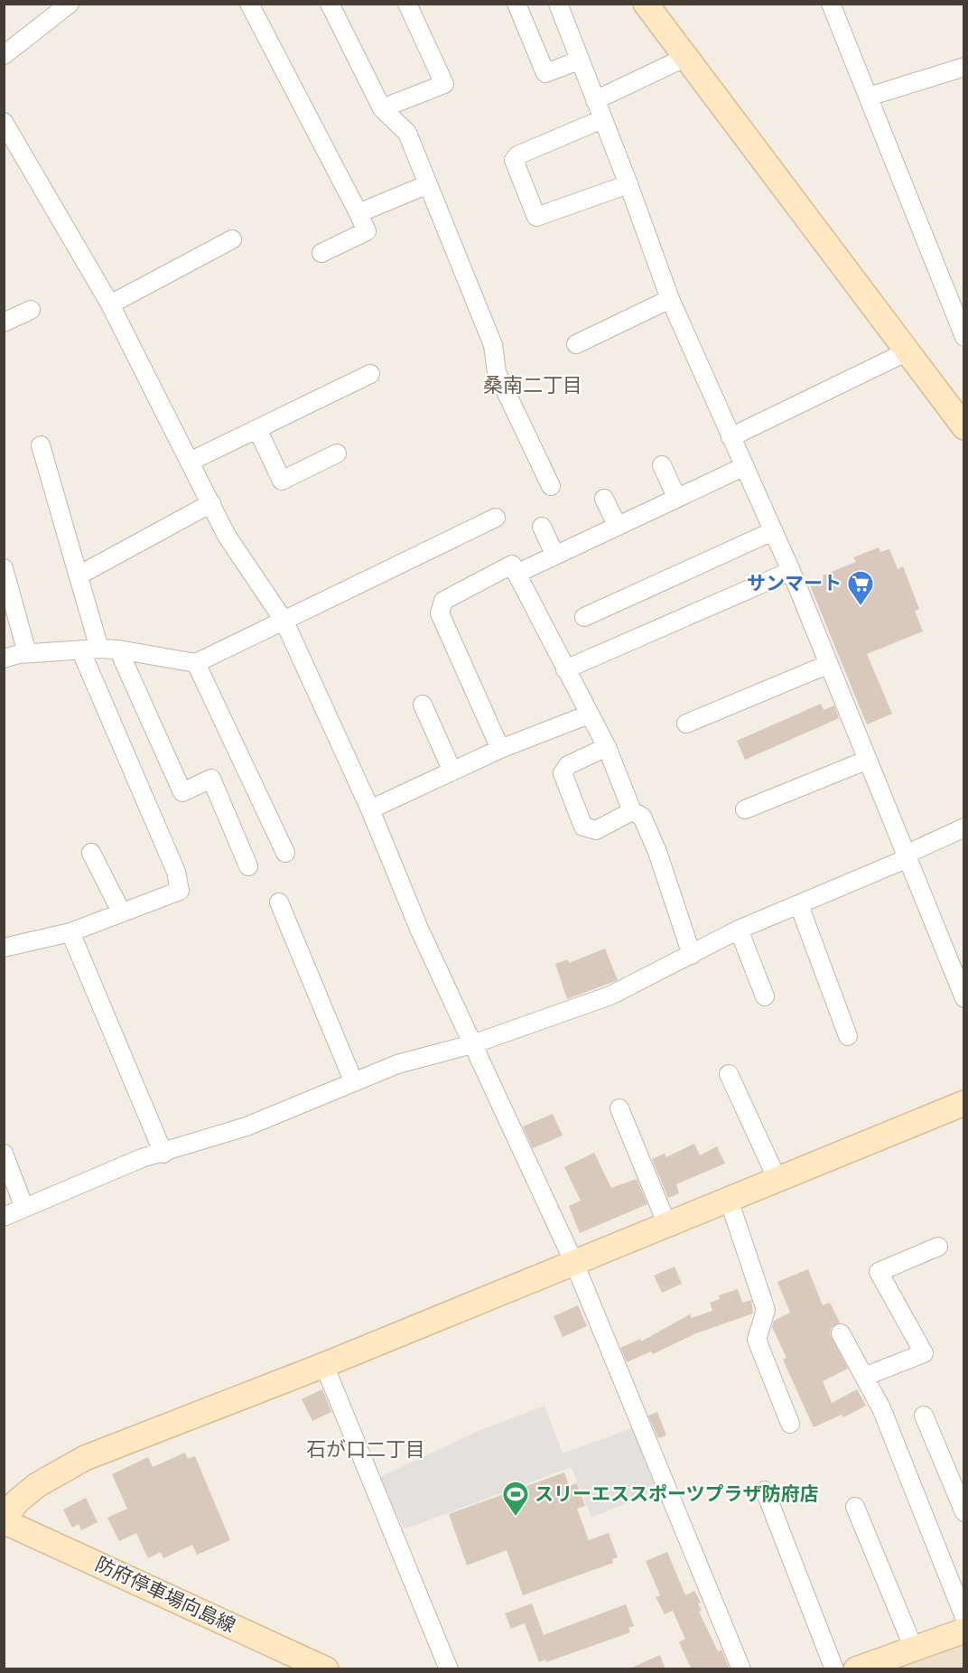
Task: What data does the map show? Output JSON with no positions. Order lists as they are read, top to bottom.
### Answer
{
  "streets": {
    "street": ["防府停車場向島線"]
  },
  "districts": ["桑南二丁目", "石が口二丁目"],
  "places": {
    "supermarket": ["サンマート"],
    "sports": ["スリーエススポーツプラザ防府店"]
  }
}
